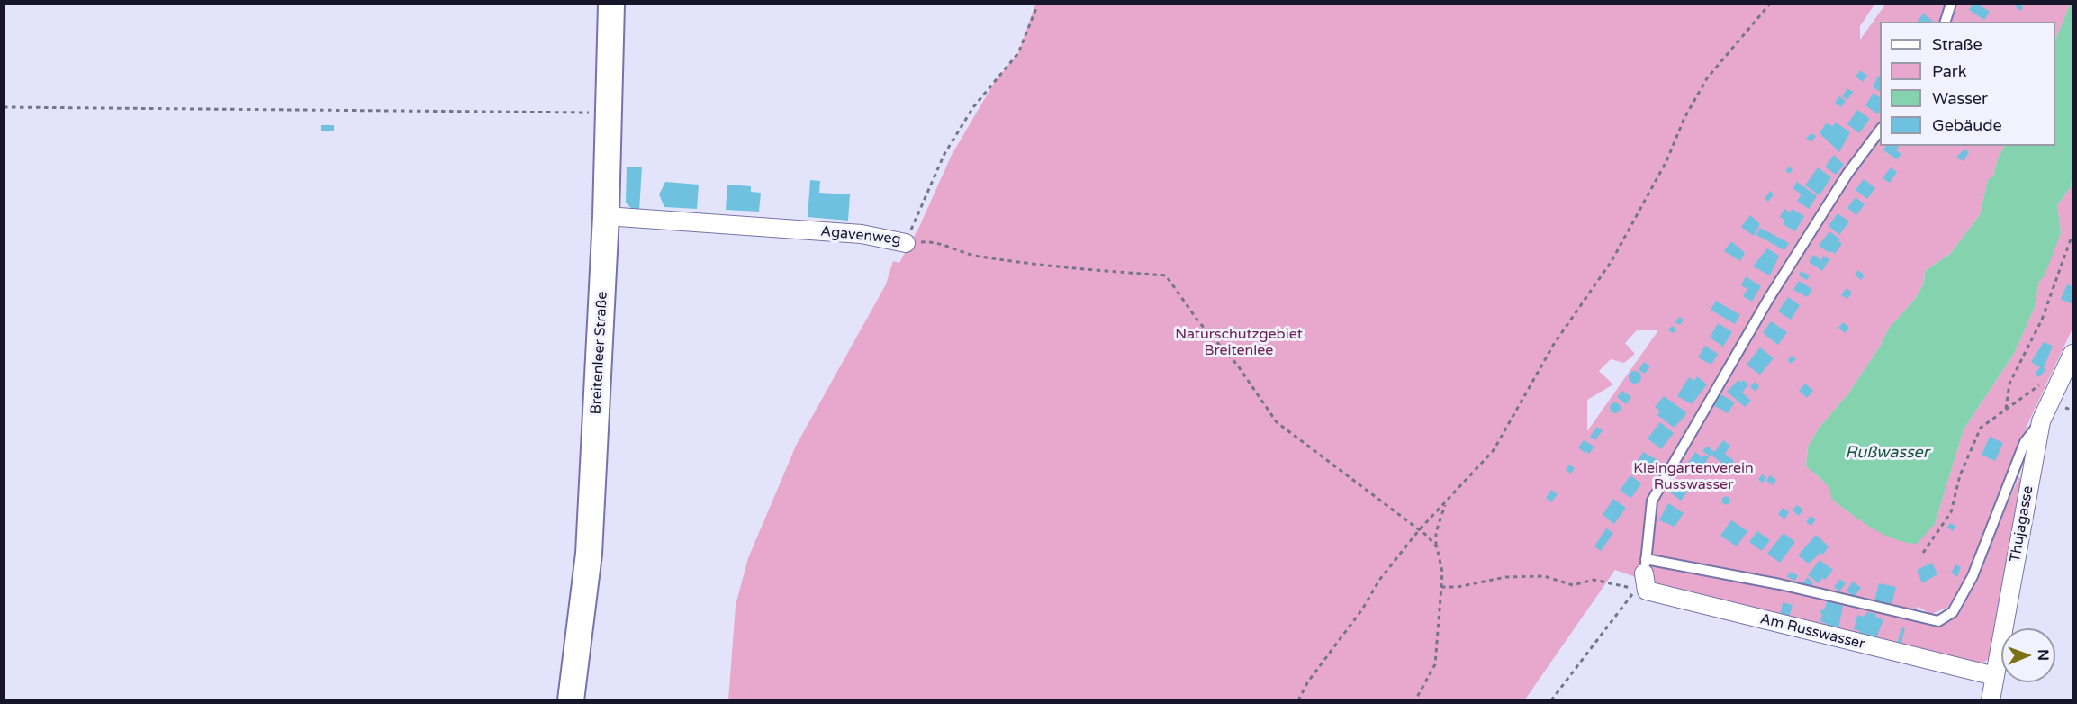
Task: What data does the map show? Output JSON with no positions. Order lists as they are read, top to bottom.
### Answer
{
  "streets": {
    "main road": ["Breitenleer Straße"],
    "street": ["Agavenweg", "Thujagasse", "Am Russwasser"]
  },
  "crossings": [
    ["Agavenweg", "Breitenleer Straße"],
    ["Thujagasse", "Am Russwasser"]
  ],
  "water": ["Rußwasser"],
  "parks": ["Naturschutzgebiet Breitenlee", "Kleingartenverein Russwasser"],
  "legend": [
    "Straße",
    "Park",
    "Wasser",
    "Gebäude"
  ],
  "north": "right"
}
